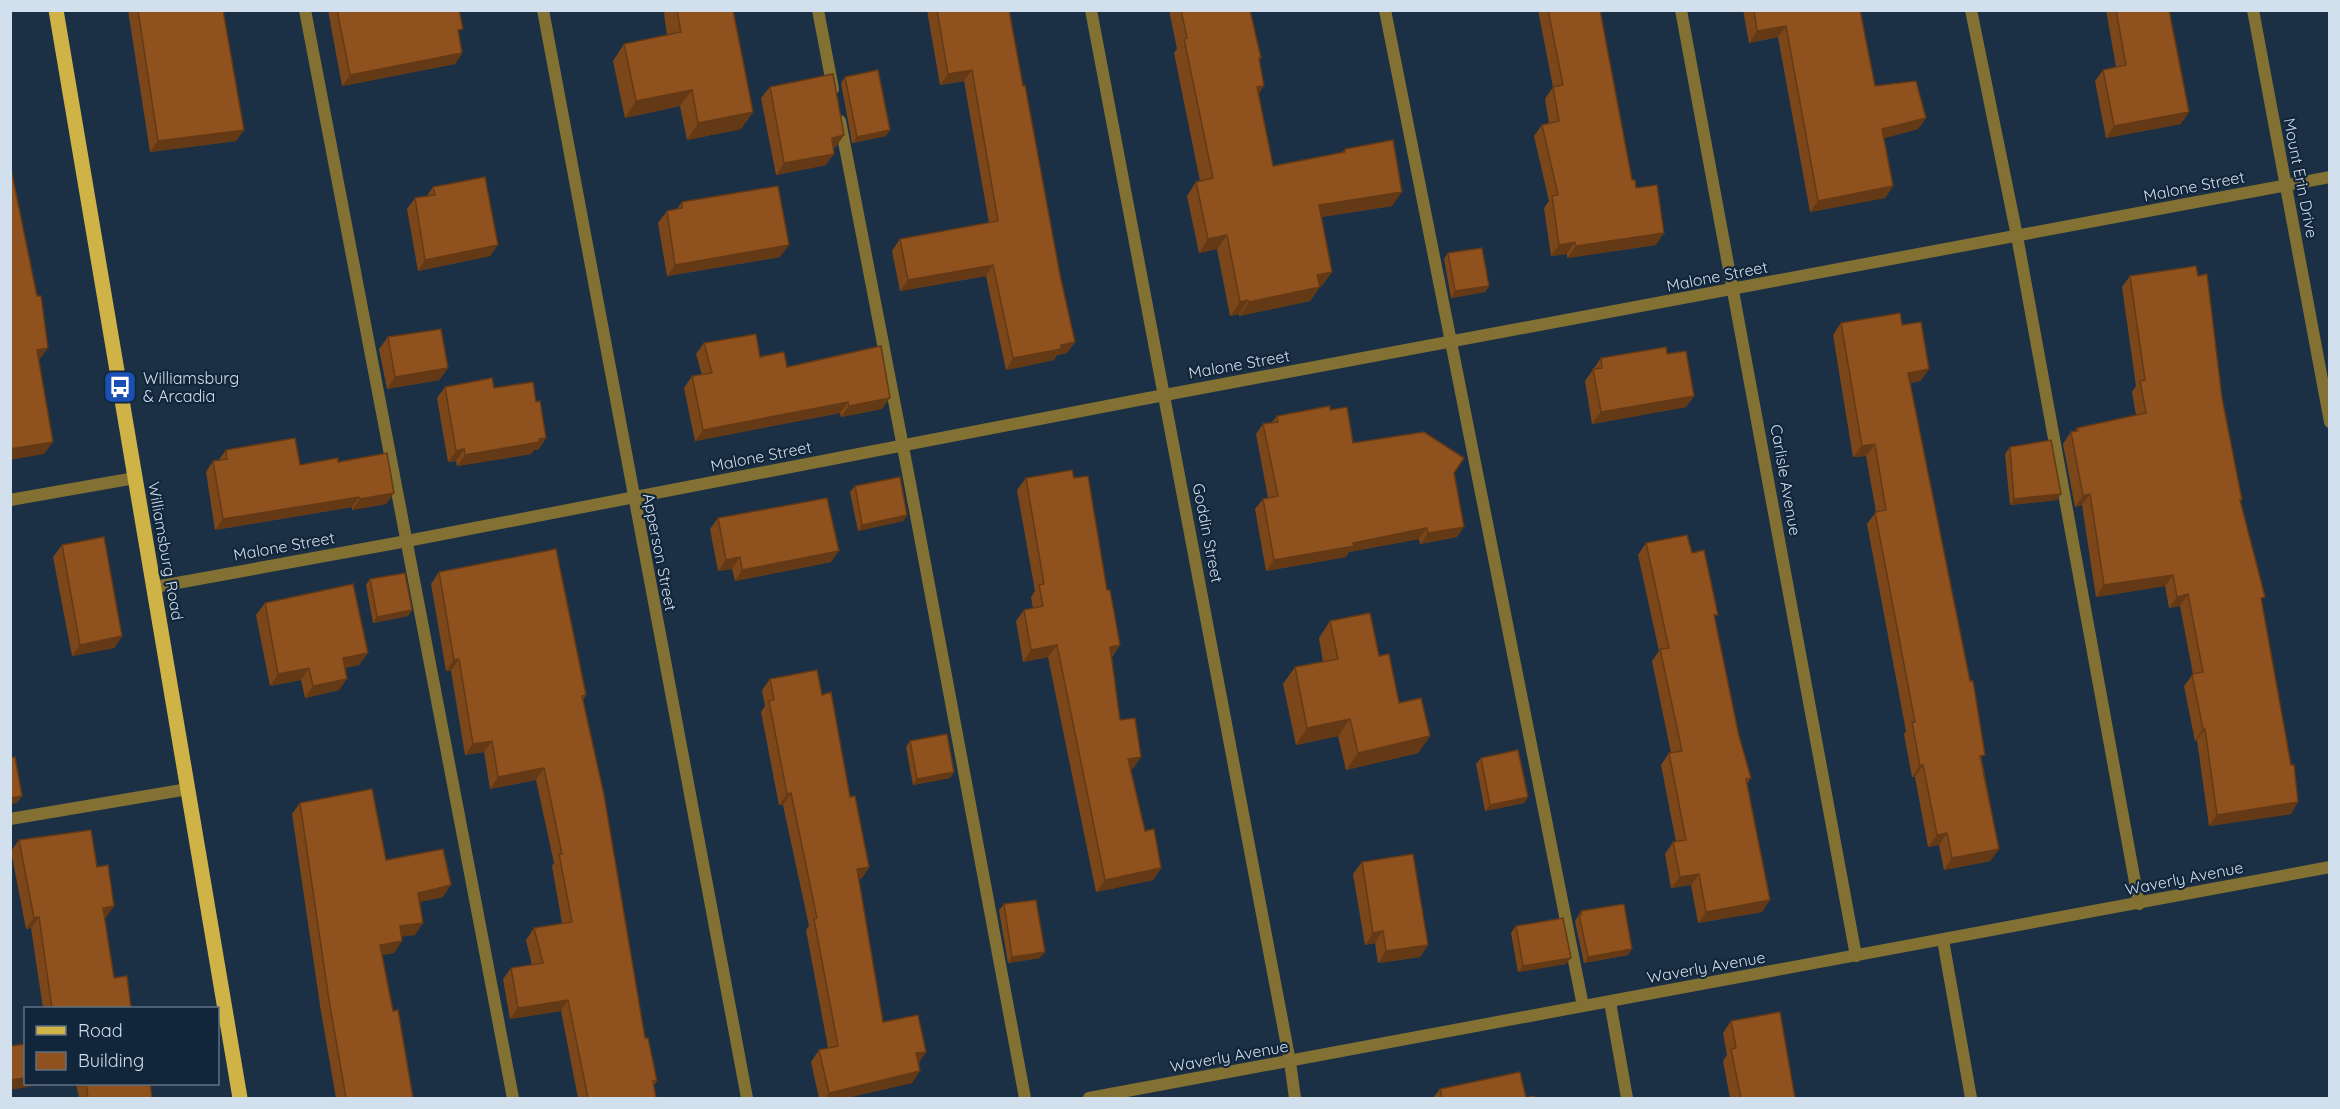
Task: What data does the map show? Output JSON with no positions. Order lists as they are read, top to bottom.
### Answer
{
  "streets": {
    "main road": ["Williamsburg Road"],
    "street": [
      "Mount Erin Drive",
      "Malone Street",
      "Carlisle Avenue",
      "Goddin Street",
      "Apperson Street",
      "Waverly Avenue"
    ]
  },
  "crossings": [
    ["Mount Erin Drive", "Malone Street"],
    ["Malone Street", "Carlisle Avenue"],
    ["Malone Street", "Goddin Street"],
    ["Malone Street", "Williamsburg Road"],
    ["Malone Street", "Apperson Street"],
    ["Carlisle Avenue", "Waverly Avenue"],
    ["Goddin Street", "Waverly Avenue"]
  ],
  "places": {
    "bus stop": ["Williamsburg & Arcadia"]
  },
  "legend": ["Road", "Building"]
}
